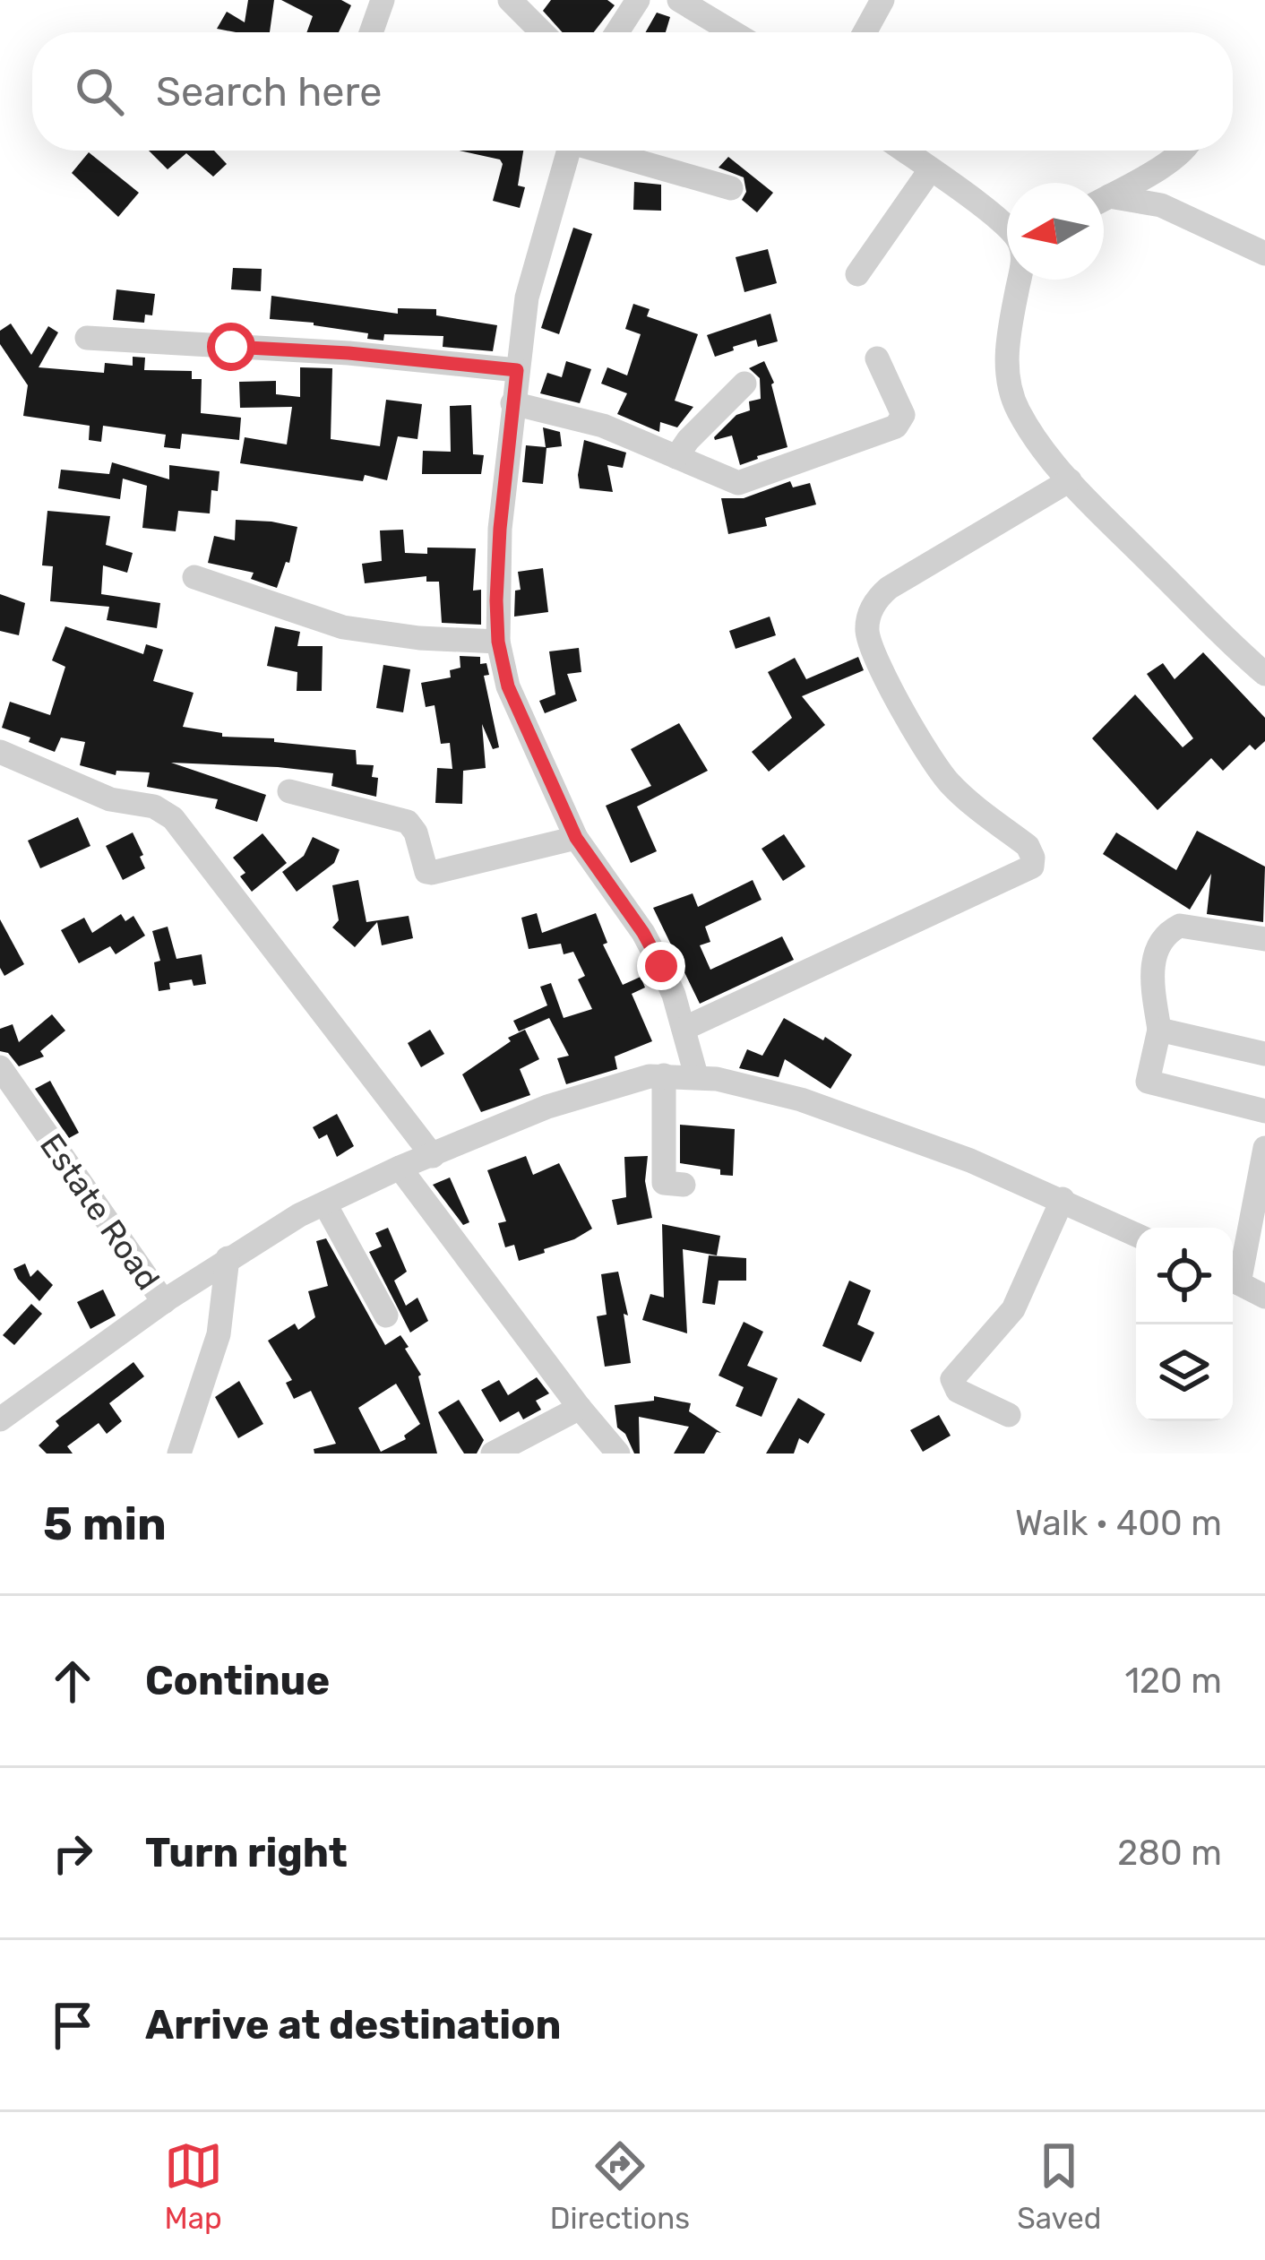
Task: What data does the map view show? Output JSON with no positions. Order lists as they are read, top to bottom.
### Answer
{
  "streets": {
    "street": ["Estate Road"]
  },
  "north": "left",
  "page": {
    "search": "Search here",
    "heading": ["5 min", "Walk · 400 m"],
    "list": [
      ["Continue", "120 m"],
      ["Turn right", "280 m"],
      "Arrive at destination"
    ],
    "nav": ["Map", "Directions", "Saved"]
  }
}
